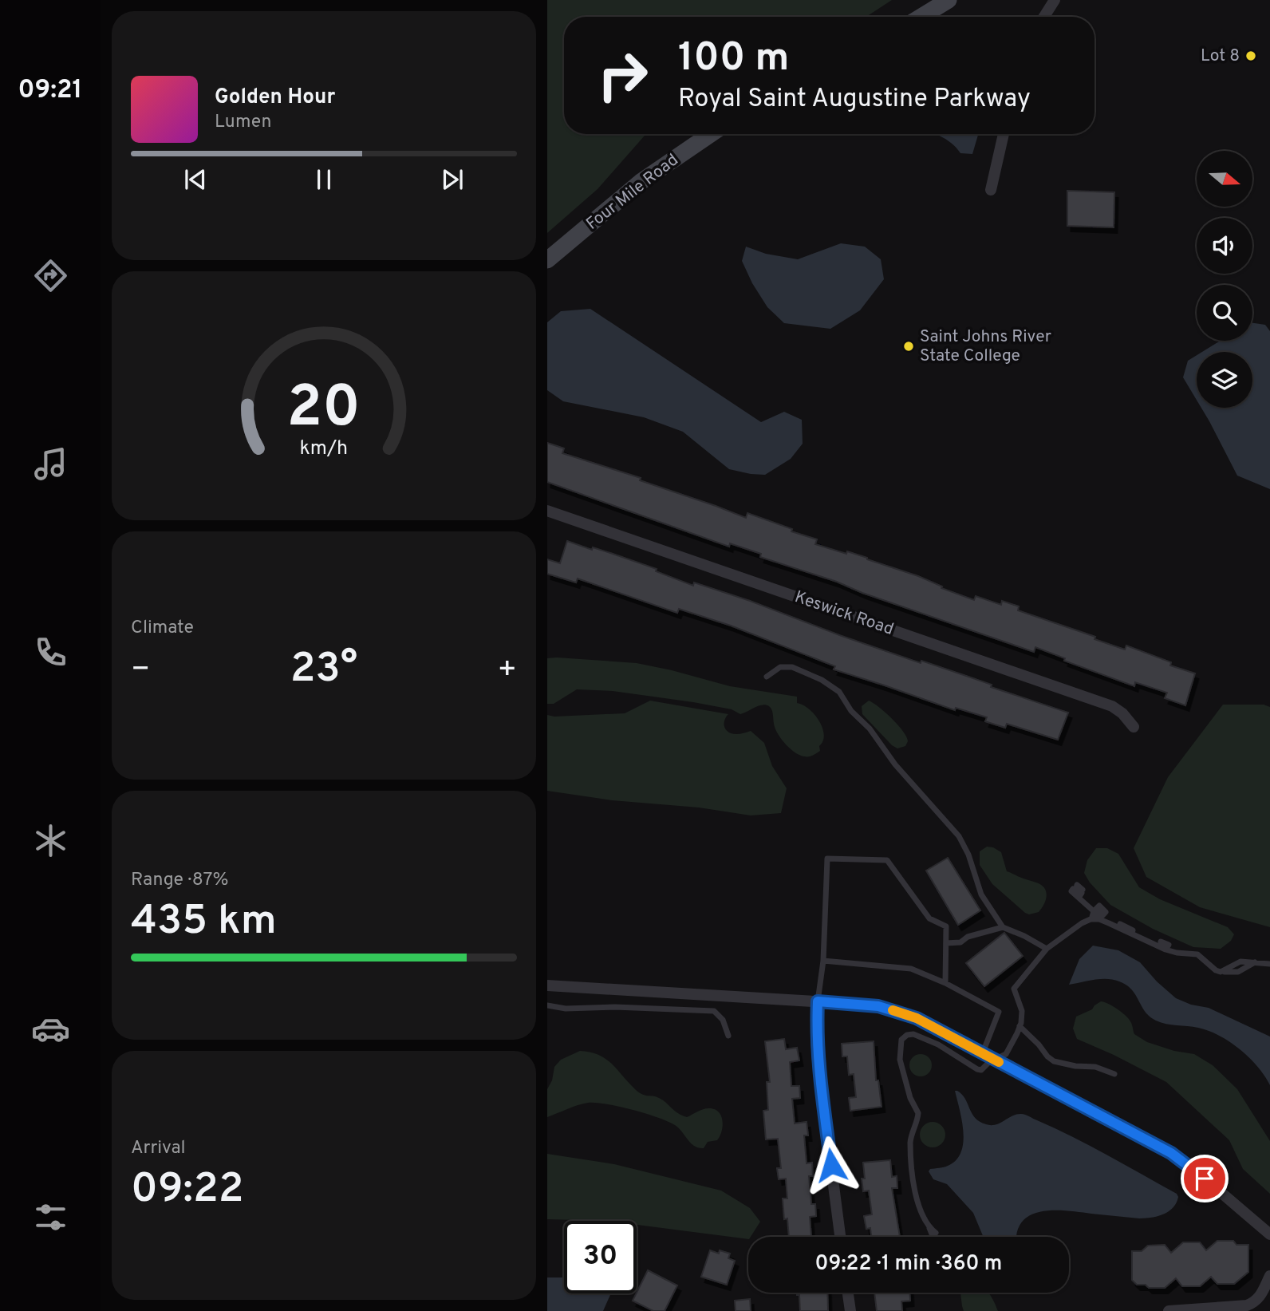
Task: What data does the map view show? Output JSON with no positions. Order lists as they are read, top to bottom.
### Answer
{
  "streets": {
    "main road": ["Four Mile Road"],
    "street": ["Keswick Road"]
  },
  "places": ["Lot 8", "Saint Johns River State College"],
  "north": "right",
  "page": {
    "tabs": "09:21",
    "turn": ["100 m", "Royal Saint Augustine Parkway"],
    "song": ["Golden Hour", "Lumen"],
    "tile": [
      "Climate",
      ["Range · 87%", "435 km"],
      ["Arrival", "09:22"]
    ],
    "heat": ["−", "23°", "+"],
    "limit": "30",
    "trip": "09:22 · 1 min · 360 m",
    "gauge": ["20", "km/h"]
  }
}
